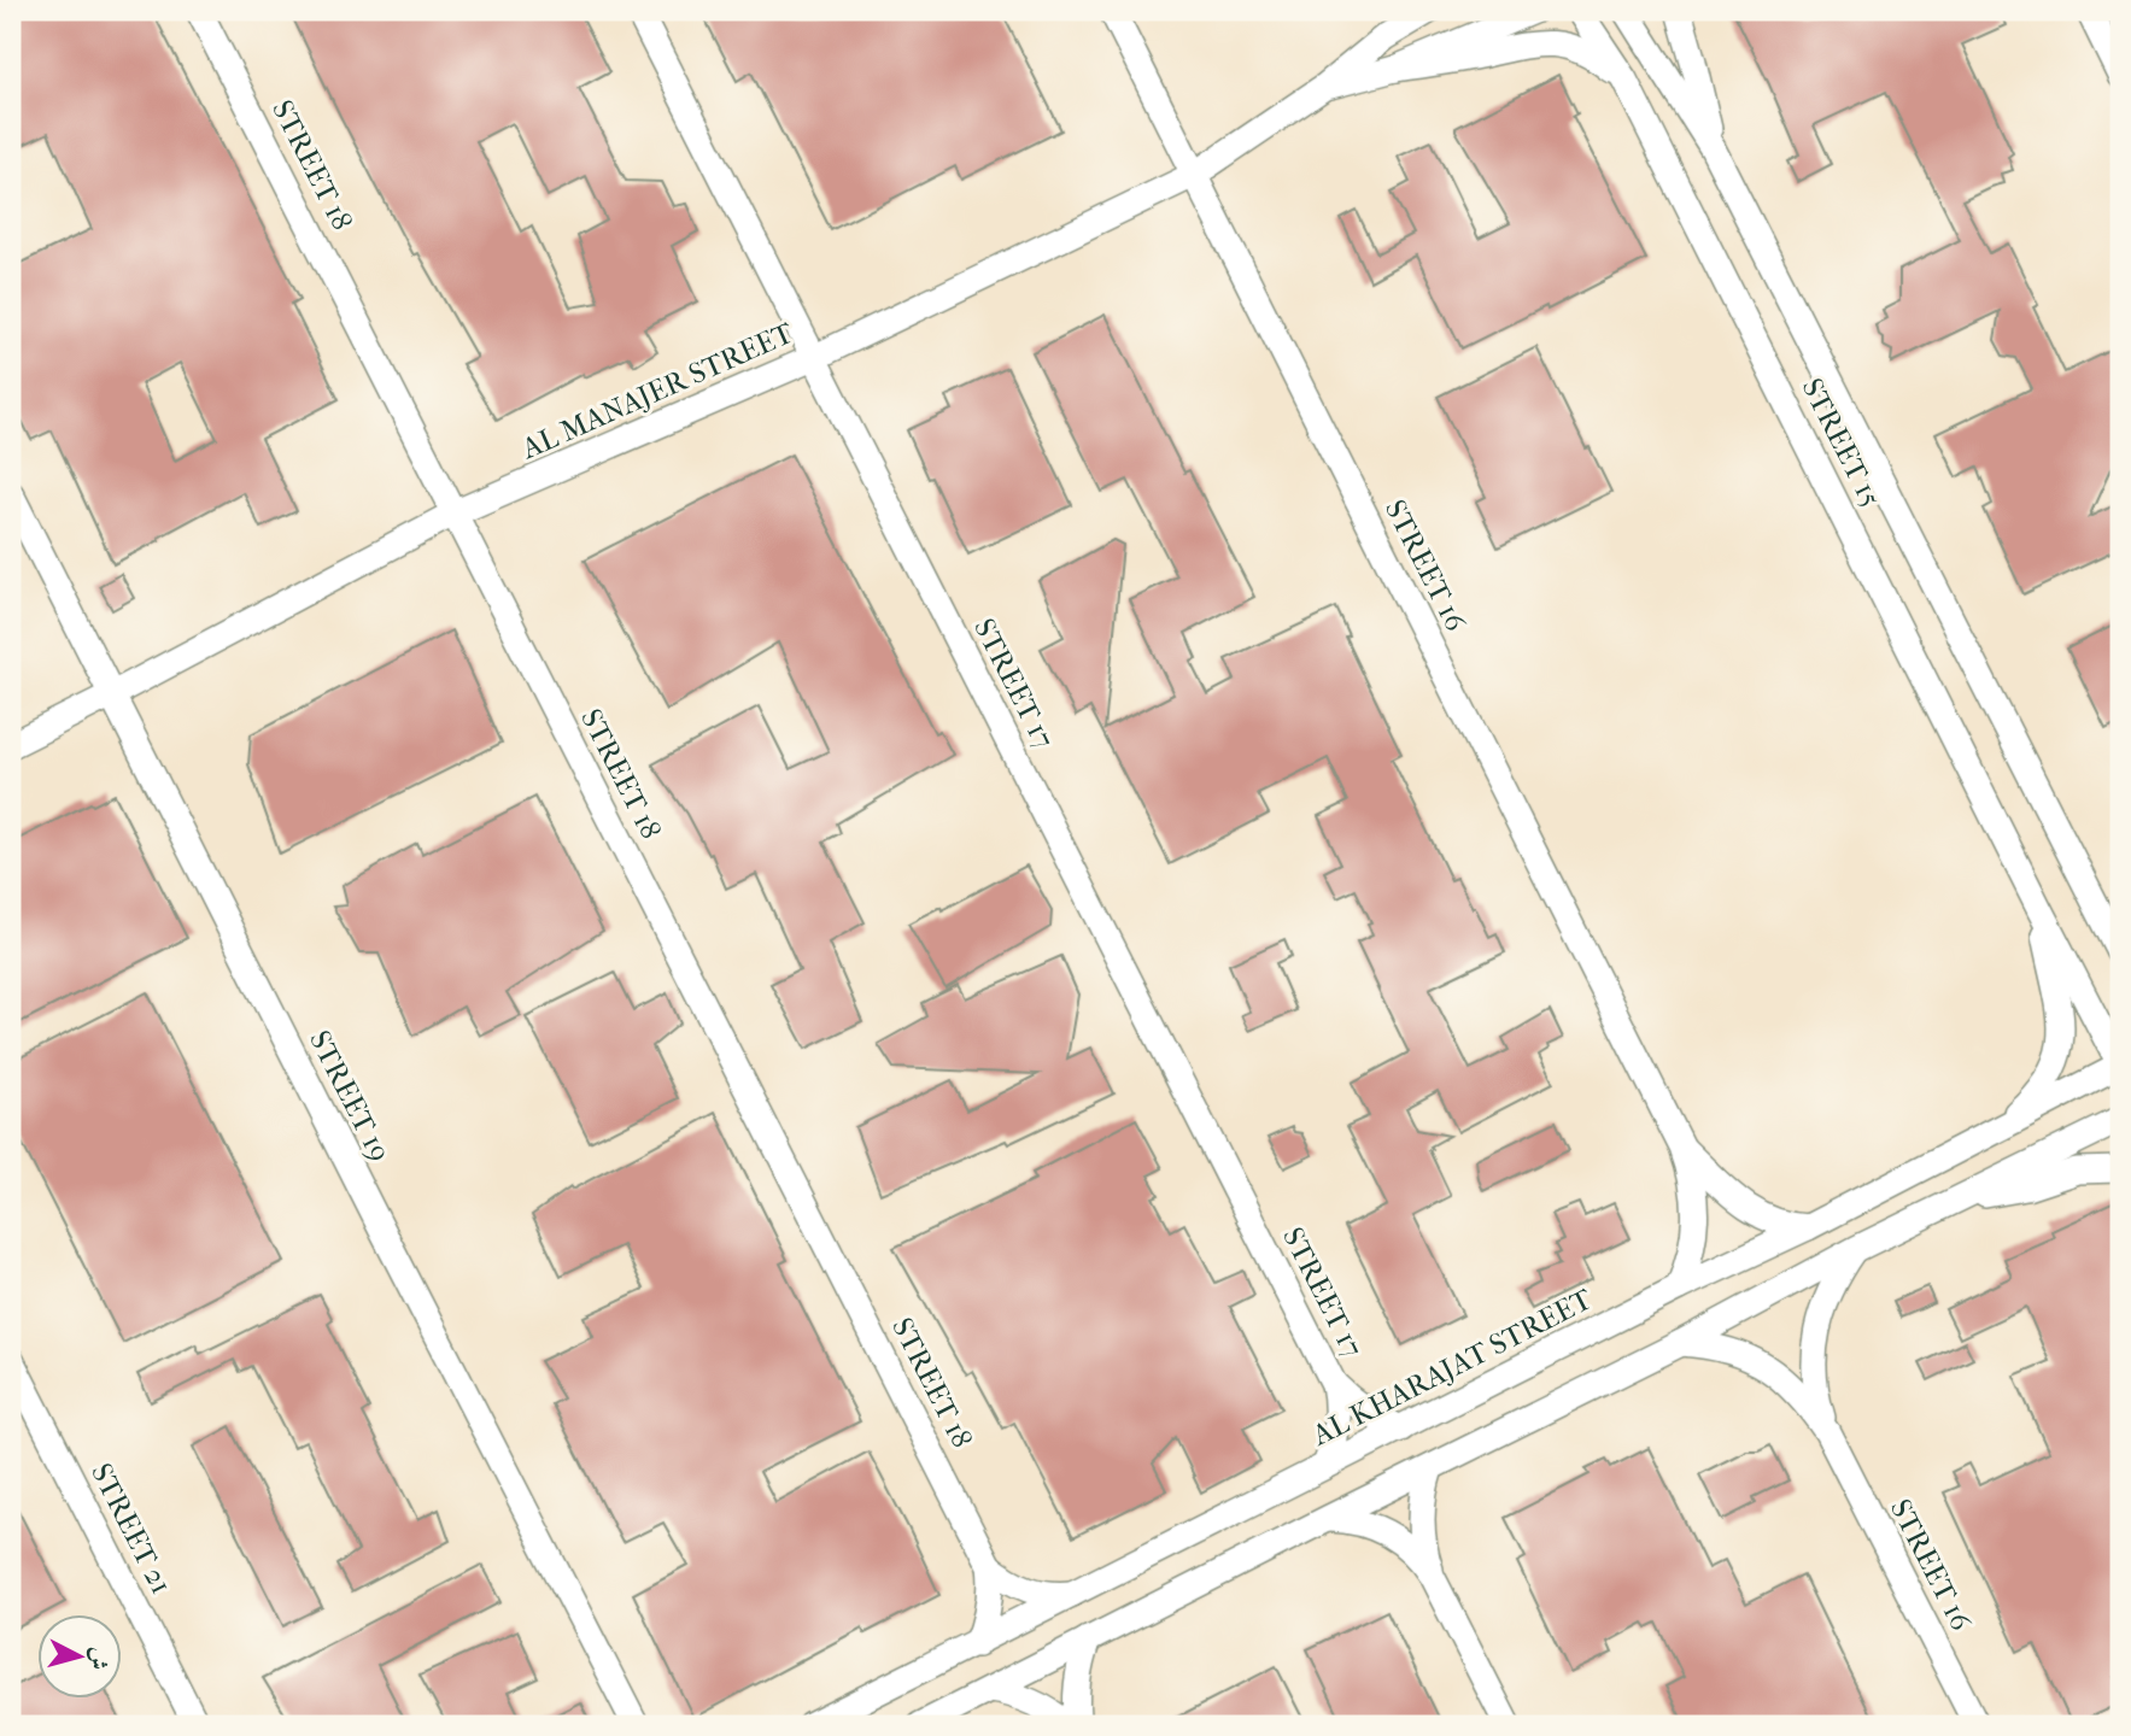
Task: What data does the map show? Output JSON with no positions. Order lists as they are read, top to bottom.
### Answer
{
  "streets": {
    "street": [
      "STREET 18",
      "AL MANAJER STREET",
      "STREET 15",
      "STREET 16",
      "STREET 17",
      "STREET 19",
      "AL KHARAJAT STREET",
      "STREET 21"
    ]
  },
  "crossings": [
    ["STREET 18", "AL MANAJER STREET"],
    ["STREET 18", "AL KHARAJAT STREET"],
    ["AL MANAJER STREET", "STREET 16"],
    ["AL MANAJER STREET", "STREET 17"],
    ["AL MANAJER STREET", "STREET 19"],
    ["STREET 15", "AL KHARAJAT STREET"],
    ["STREET 16", "AL KHARAJAT STREET"],
    ["STREET 17", "AL KHARAJAT STREET"]
  ],
  "north": "right"
}
